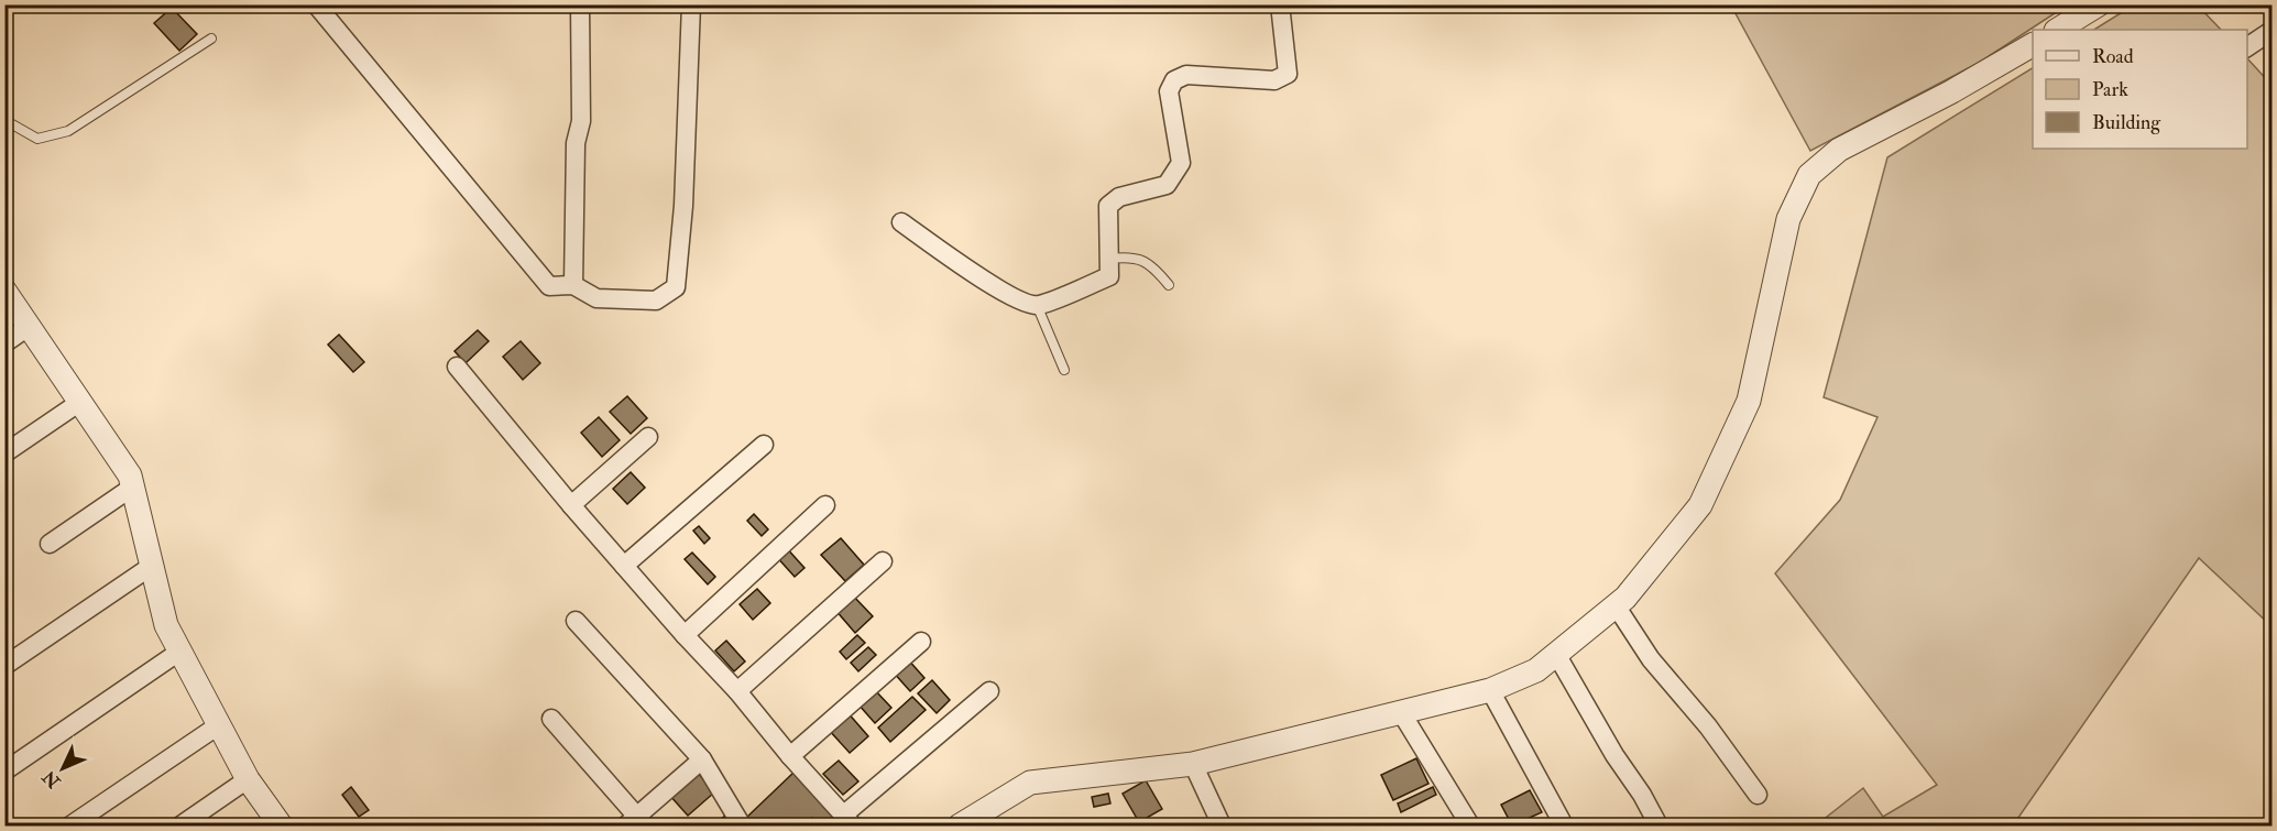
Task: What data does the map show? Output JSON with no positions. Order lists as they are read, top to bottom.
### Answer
{
  "legend": ["Road", "Park", "Building"],
  "north": "bottom left"
}
